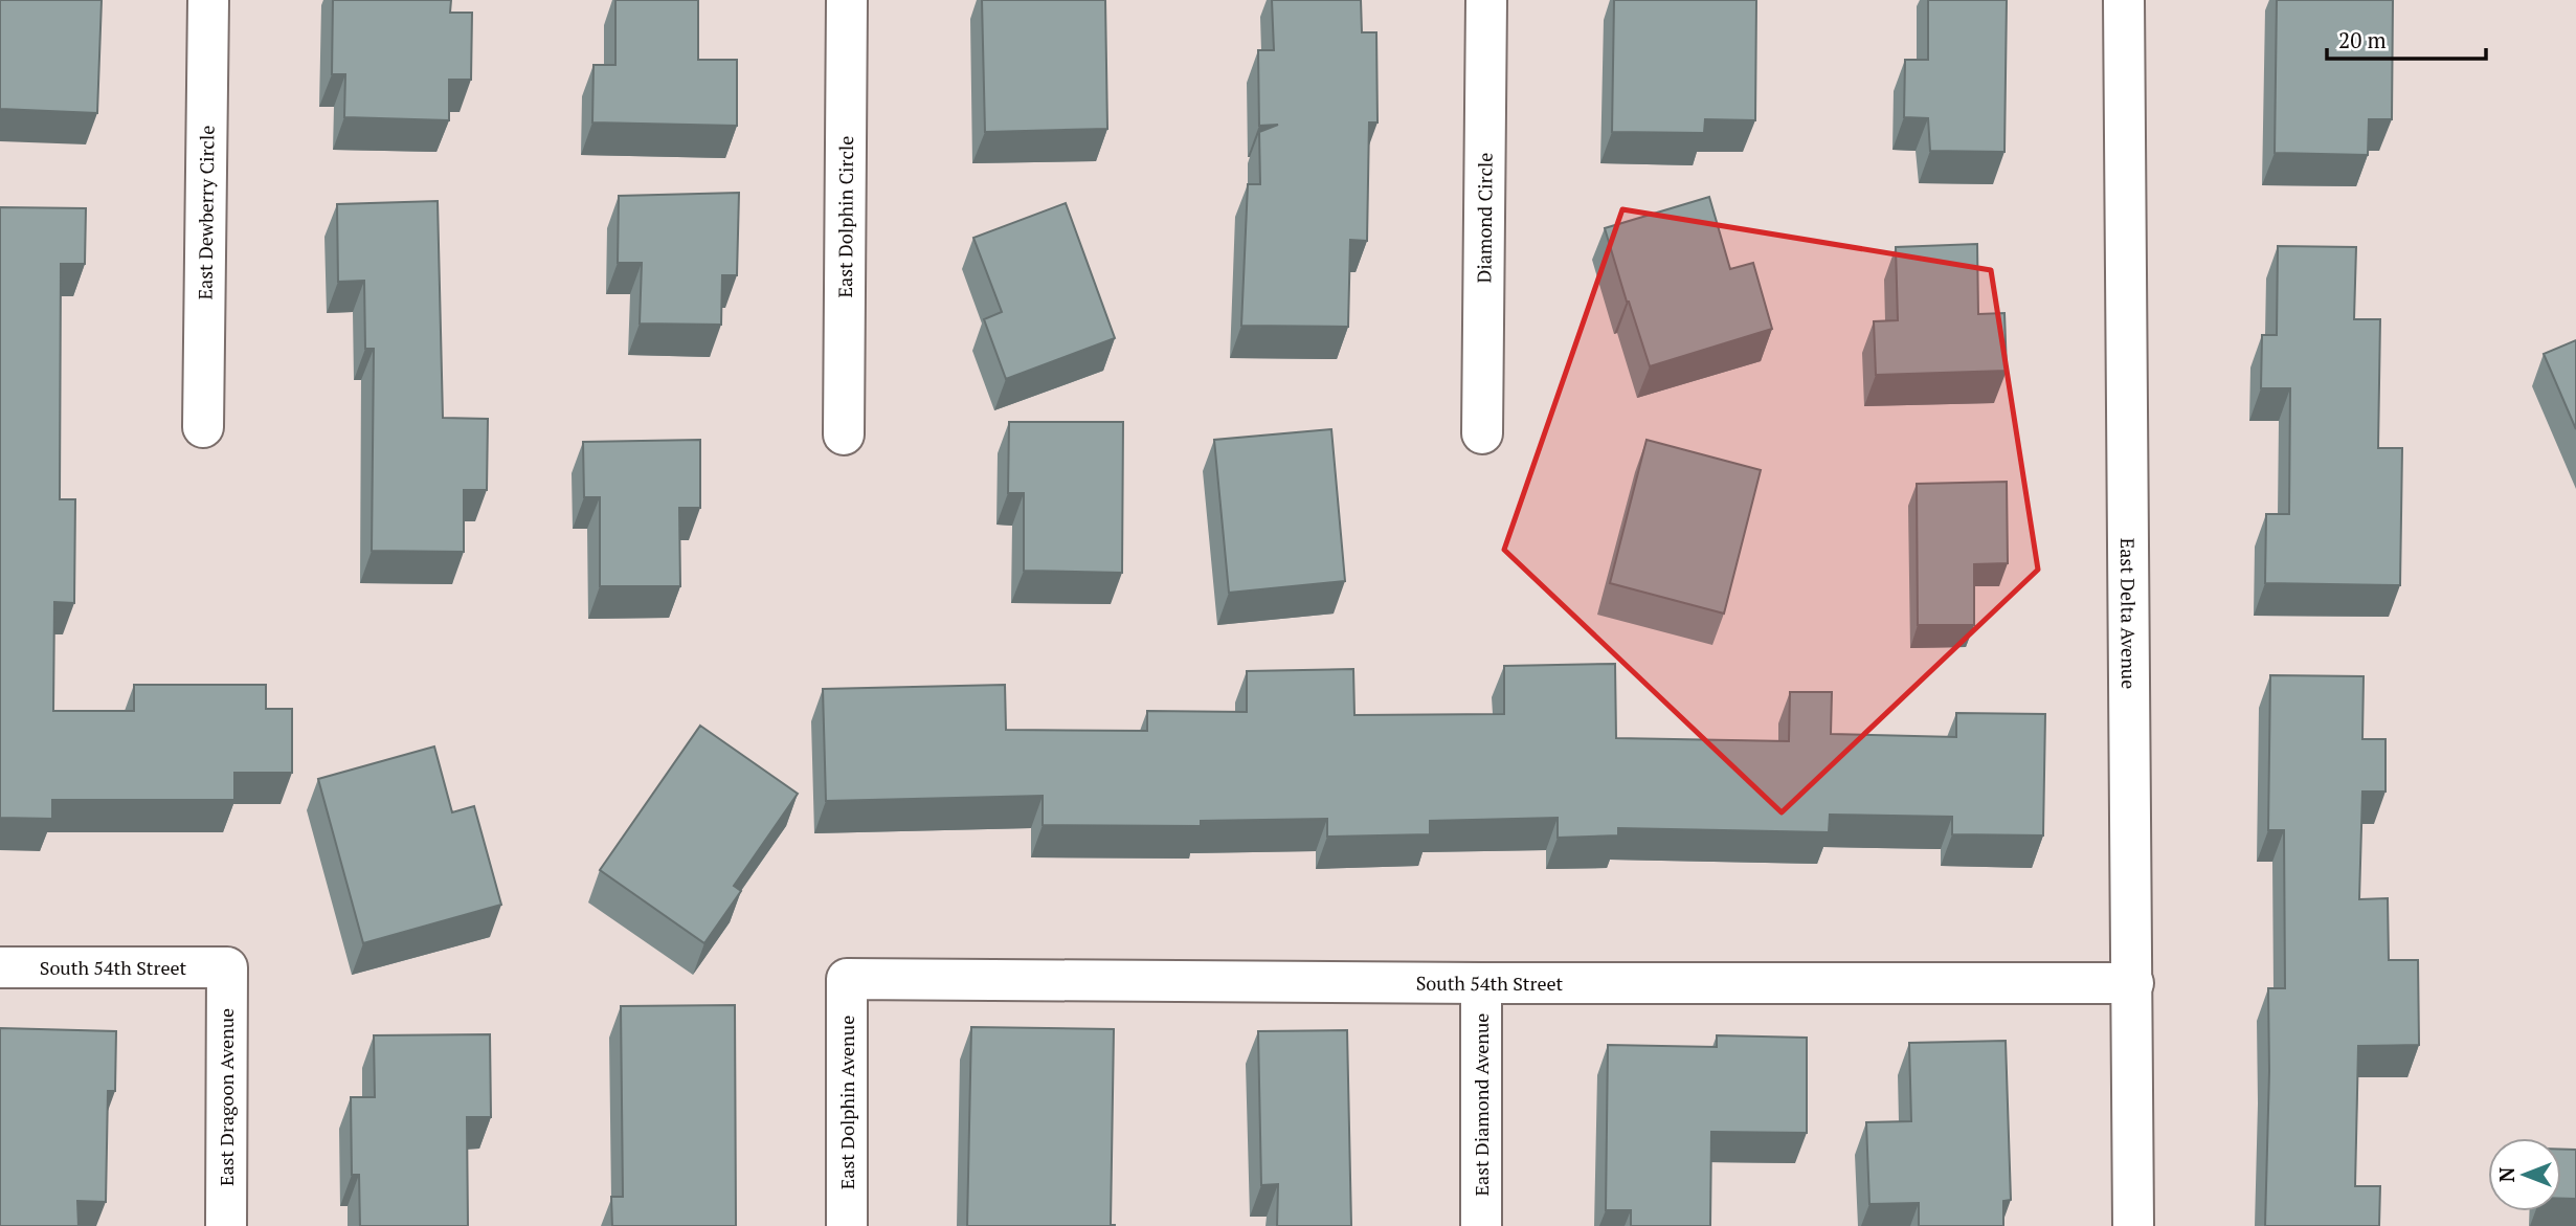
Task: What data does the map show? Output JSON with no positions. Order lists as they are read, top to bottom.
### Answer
{
  "streets": {
    "street": [
      "East Dewberry Circle",
      "East Dolphin Circle",
      "Diamond Circle",
      "East Delta Avenue",
      "South 54th Street",
      "East Dragoon Avenue",
      "East Dolphin Avenue",
      "East Diamond Avenue"
    ]
  },
  "crossings": [
    ["East Delta Avenue", "South 54th Street"],
    ["South 54th Street", "East Dragoon Avenue"],
    ["South 54th Street", "East Dolphin Avenue"],
    ["South 54th Street", "East Diamond Avenue"]
  ],
  "scale_bar": "20 m",
  "north": "left"
}
